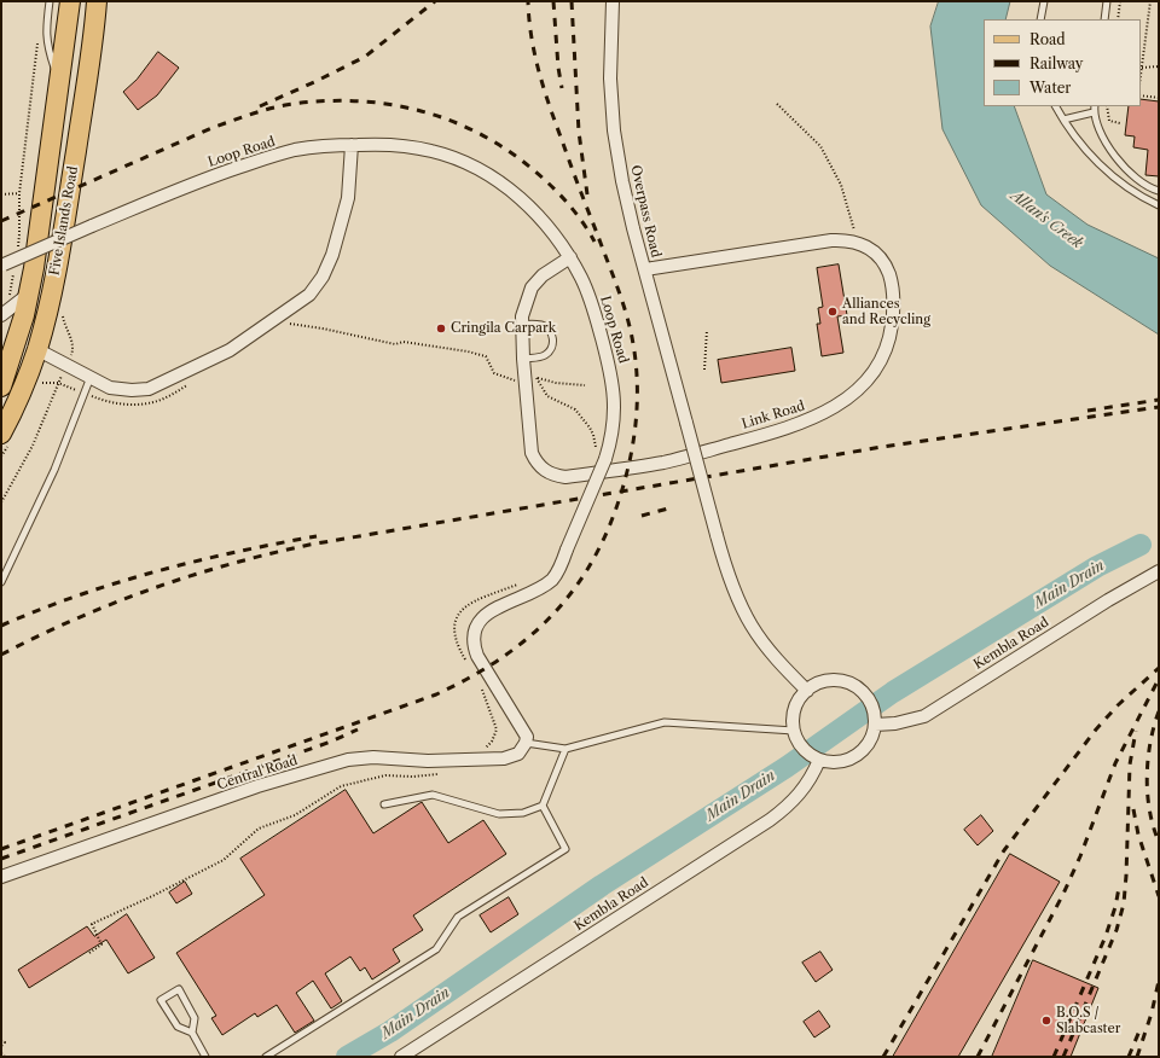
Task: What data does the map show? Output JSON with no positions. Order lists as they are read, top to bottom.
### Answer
{
  "streets": {
    "main road": ["Five Islands Road"],
    "street": [
      "Loop Road",
      "Overpass Road",
      "Link Road",
      "Kembla Road",
      "Central Road"
    ]
  },
  "crossings": [
    ["Loop Road", "Link Road"],
    ["Loop Road", "Central Road"],
    ["Overpass Road", "Link Road"],
    ["Overpass Road", "Kembla Road"]
  ],
  "water": ["Allan's Creek", "Main Drain"],
  "places": ["Alliances and Recycling", "Cringila Carpark", "B.O.S / Slabcaster"],
  "legend": ["Road", "Railway", "Water"]
}
